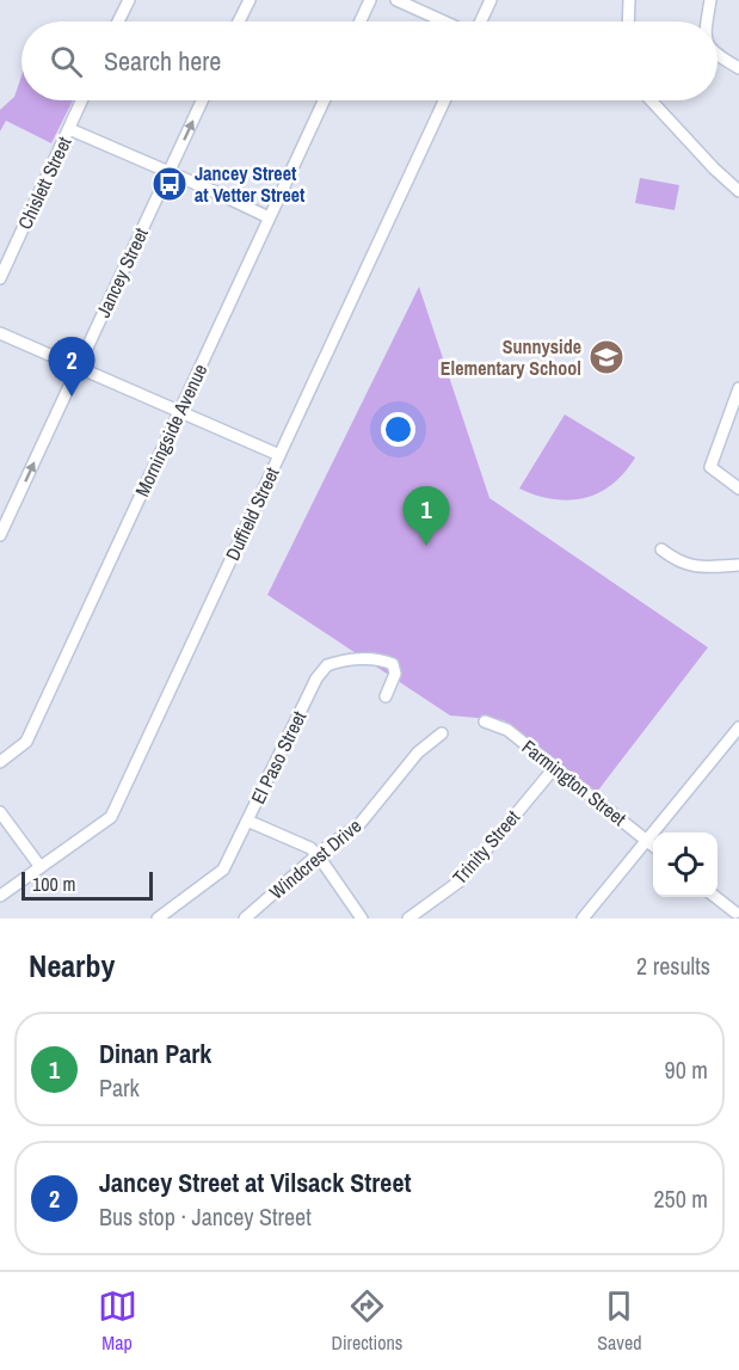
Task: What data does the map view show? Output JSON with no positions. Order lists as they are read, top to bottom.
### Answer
{
  "streets": {
    "street": [
      "Chislett Street",
      "Jancey Street",
      "Morningside Avenue",
      "Duffield Street",
      "El Paso Street",
      "Farmington Street",
      "Trinity Street",
      "Windcrest Drive"
    ]
  },
  "crossings": [
    ["Farmington Street", "Trinity Street"]
  ],
  "one_way": ["Jancey Street"],
  "places": {
    "bus stop": ["Jancey Street at Vetter Street"],
    "school or university": ["Sunnyside Elementary School"]
  },
  "scale_bar": "100 m",
  "page": {
    "search": "Search here",
    "pins": ["2", "1"],
    "scale": "100 m",
    "heading": ["Nearby", "2 results"],
    "list": [
      {
        "mark": "1",
        "name": "Dinan Park",
        "note": "Park",
        "value": "90 m"
      },
      {
        "mark": "2",
        "name": "Jancey Street at Vilsack Street",
        "note": "Bus stop · Jancey Street",
        "value": "250 m"
      }
    ],
    "nav": ["Map", "Directions", "Saved"]
  }
}
